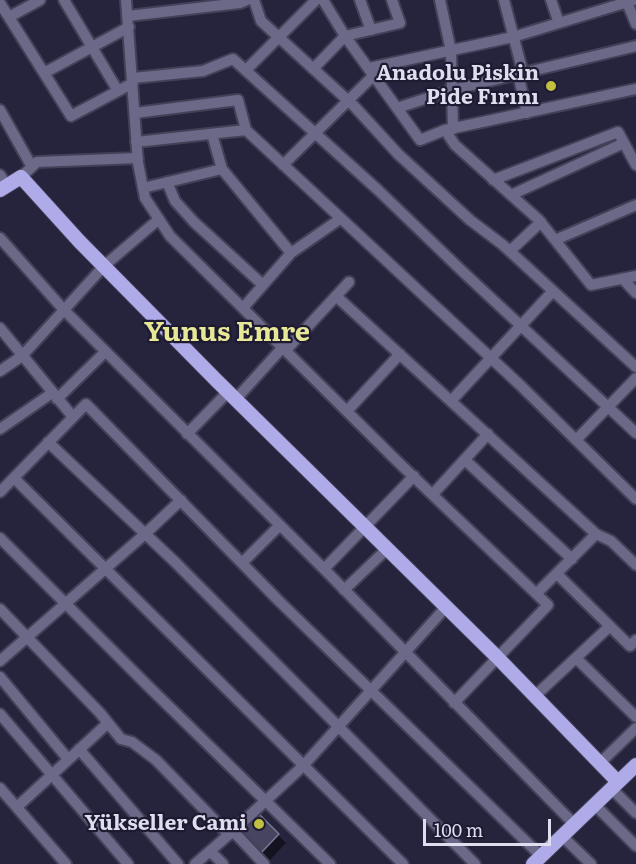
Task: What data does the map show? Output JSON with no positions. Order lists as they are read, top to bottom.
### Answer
{
  "districts": ["Yunus Emre"],
  "places": ["Anadolu Piskin Pide Fırını", "Yükseller Cami"],
  "scale_bar": "100 m"
}
